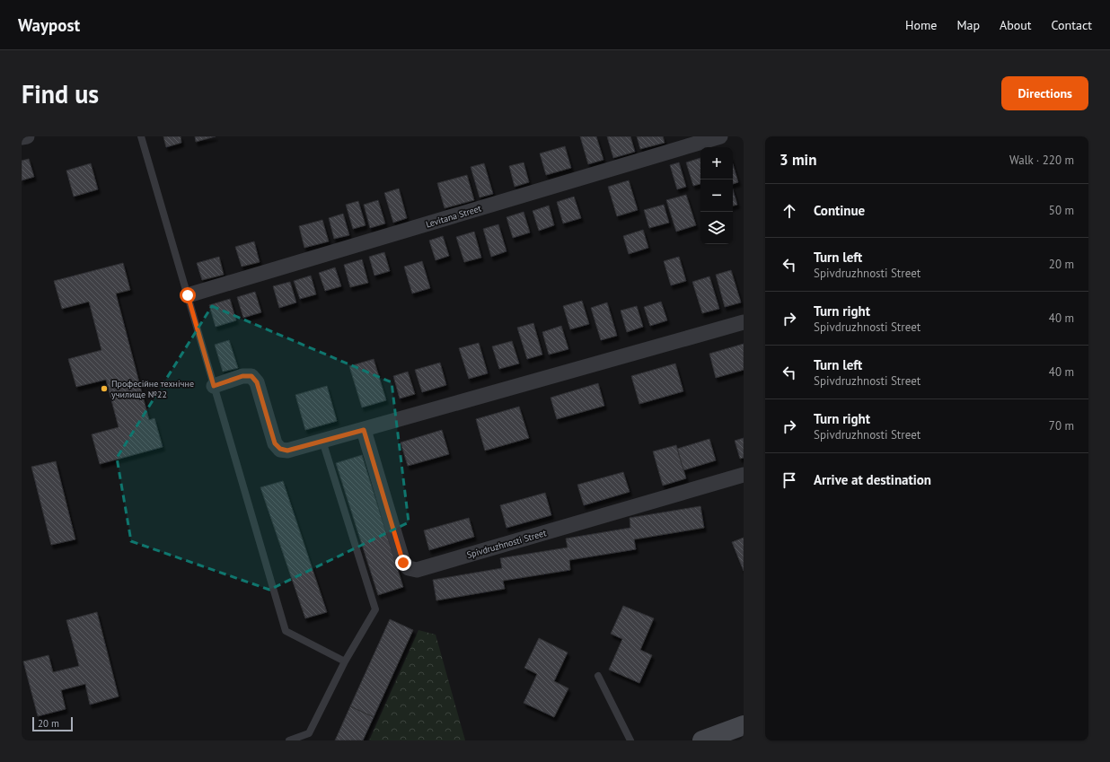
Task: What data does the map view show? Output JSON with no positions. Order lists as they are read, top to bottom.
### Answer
{
  "streets": {
    "street": ["Levitana Street", "Spivdruzhnosti Street"]
  },
  "places": ["Професійне технічне училище №22"],
  "scale_bar": "20 m",
  "page": {
    "header": "Waypost",
    "nav": [
      "Home",
      "Map",
      "About",
      "Contact"
    ],
    "buttons": "Directions",
    "title": "Find us",
    "heading": ["3 min", "Walk · 220 m"],
    "map_buttons": ["+", "−"],
    "list": [
      ["Continue", "50 m"],
      ["Turn left", "Spivdruzhnosti Street", "20 m"],
      ["Turn right", "Spivdruzhnosti Street", "40 m"],
      ["Turn left", "Spivdruzhnosti Street", "40 m"],
      ["Turn right", "Spivdruzhnosti Street", "70 m"],
      "Arrive at destination"
    ],
    "scale": "20 m"
  }
}
